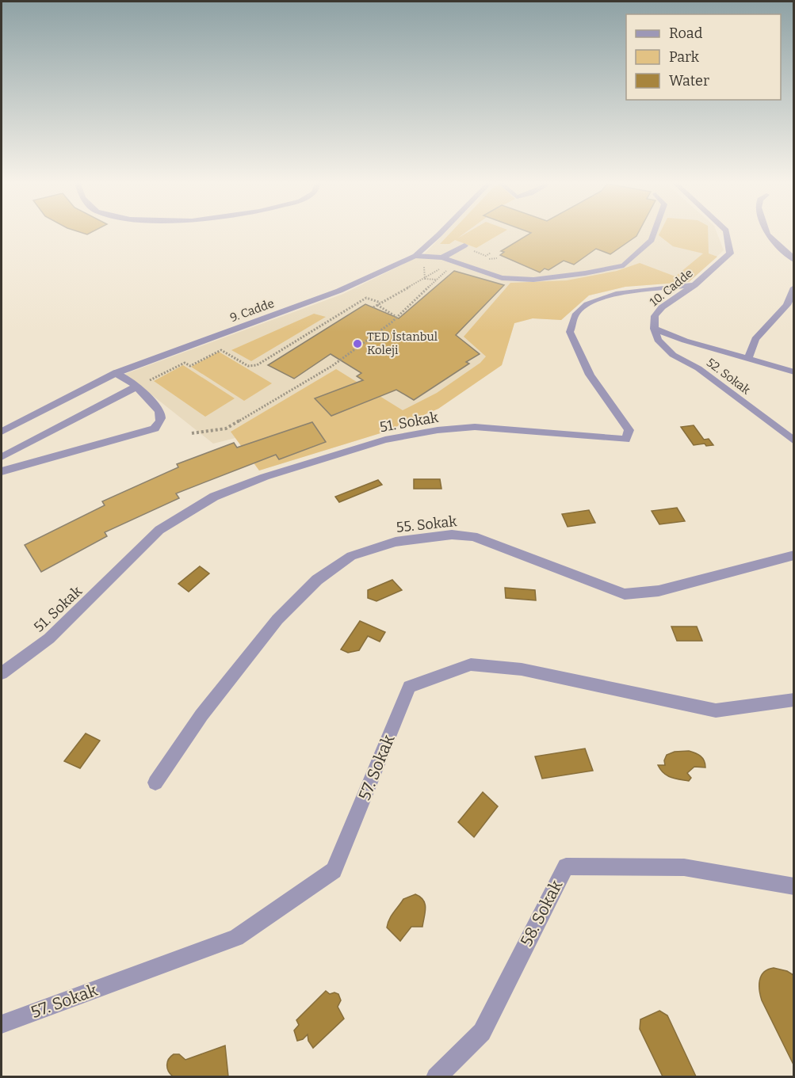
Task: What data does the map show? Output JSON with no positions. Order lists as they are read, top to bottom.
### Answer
{
  "streets": {
    "street": [
      "10. Cadde",
      "9. Cadde",
      "52. Sokak",
      "51. Sokak",
      "55. Sokak",
      "57. Sokak",
      "58. Sokak"
    ]
  },
  "crossings": [
    ["10. Cadde", "52. Sokak"],
    ["10. Cadde", "51. Sokak"]
  ],
  "places": ["TED İstanbul Koleji"],
  "legend": ["Road", "Park", "Water"]
}
